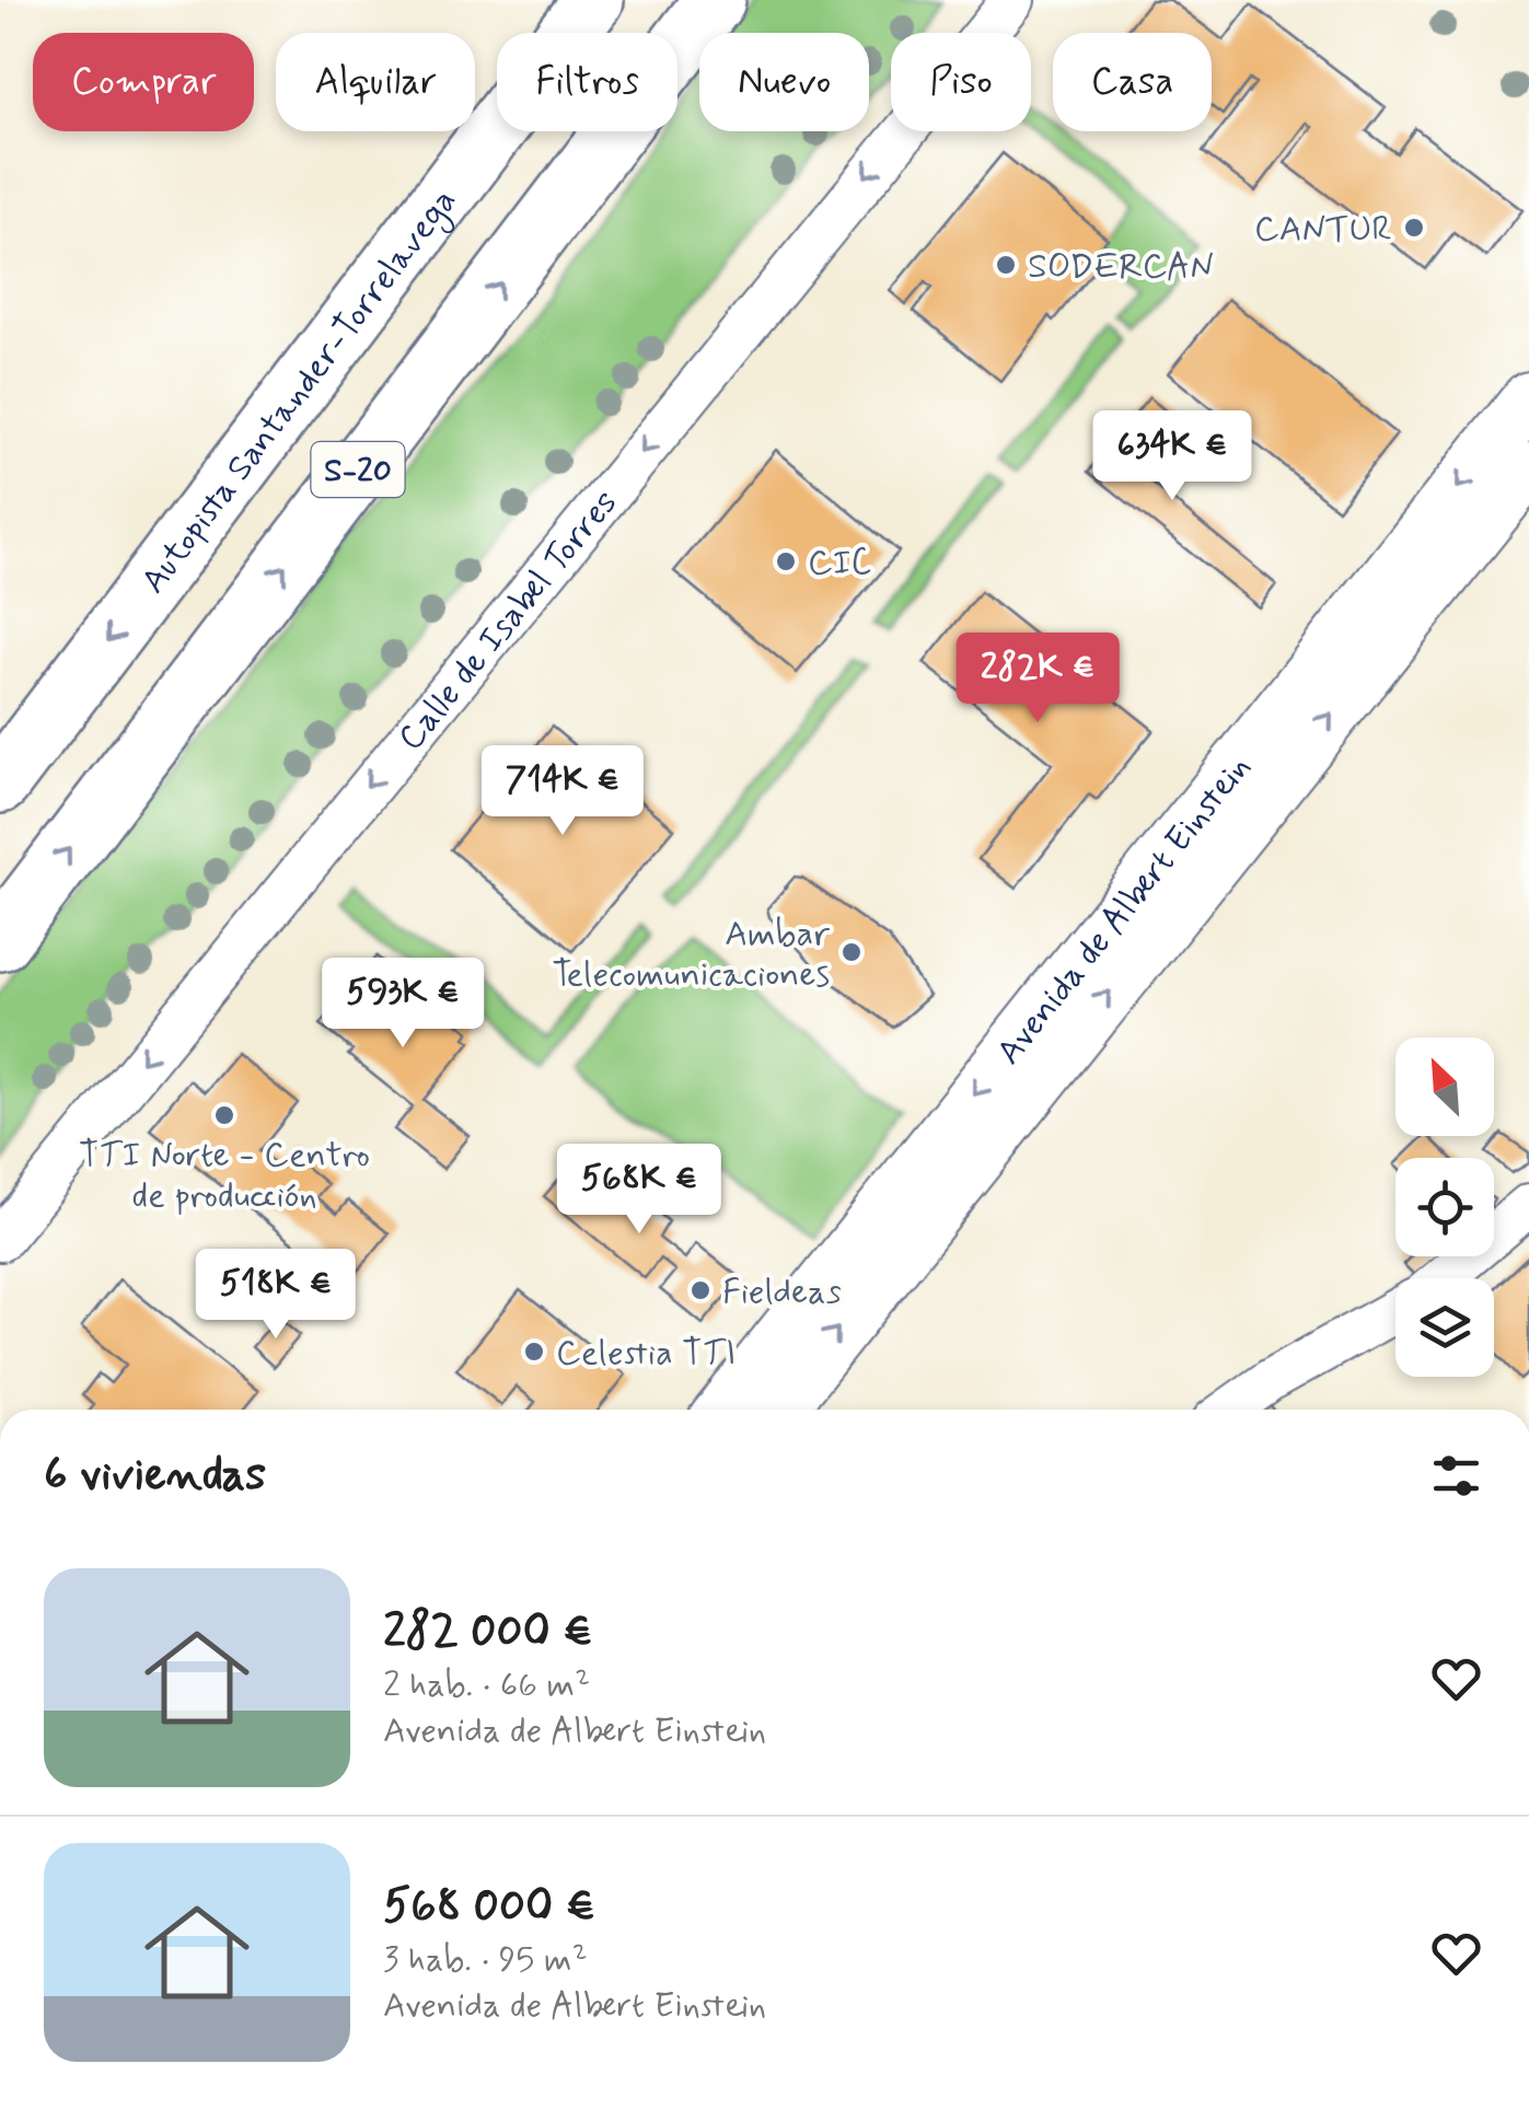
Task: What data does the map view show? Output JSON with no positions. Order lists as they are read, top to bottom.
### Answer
{
  "streets": {
    "highway": ["Autopista Santander-Torrelavega", "S-20"],
    "main road": ["Avenida de Albert Einstein"],
    "street": ["Calle de Isabel Torres"]
  },
  "one_way": ["Calle de Isabel Torres"],
  "places": [
    "CANTUR",
    "SODERCAN",
    "CIC",
    "Ambar Telecomunicaciones",
    "TTI Norte - Centro de producción",
    "Fieldeas",
    "Celestia TTI"
  ],
  "north": "top left",
  "page": {
    "chip": [
      "Comprar",
      "Alquilar",
      "Filtros",
      "Nuevo",
      "Piso",
      "Casa"
    ],
    "price": [
      "634K €",
      "282K €",
      "714K €",
      "593K €",
      "568K €",
      "518K €"
    ],
    "heading": "6 viviendas",
    "list": [
      {
        "name": "282 000 €",
        "note": "2 hab. · 66 m² · Avenida de Albert Einstein"
      },
      {
        "name": "568 000 €",
        "note": "3 hab. · 95 m² · Avenida de Albert Einstein"
      }
    ]
  }
}
